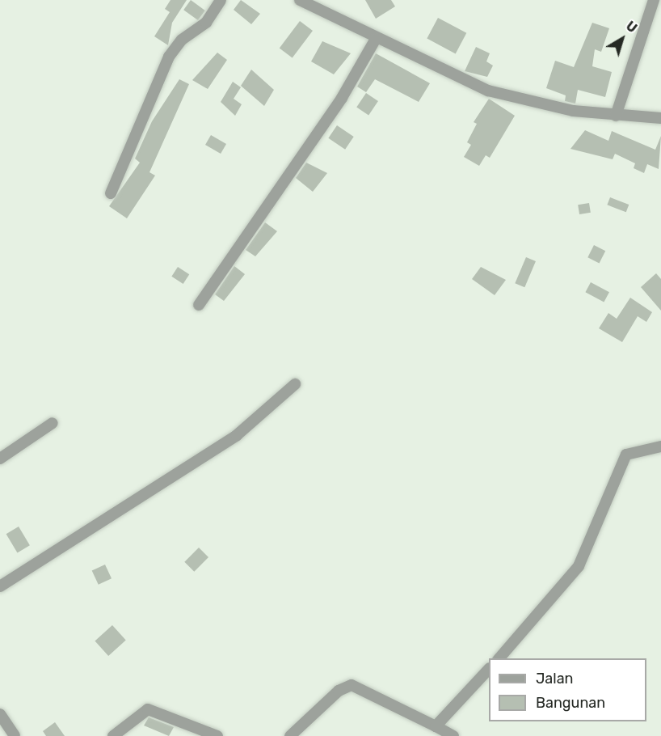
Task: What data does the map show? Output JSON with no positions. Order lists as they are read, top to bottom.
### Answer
{
  "legend": ["Jalan", "Bangunan"],
  "north": "top right"
}
